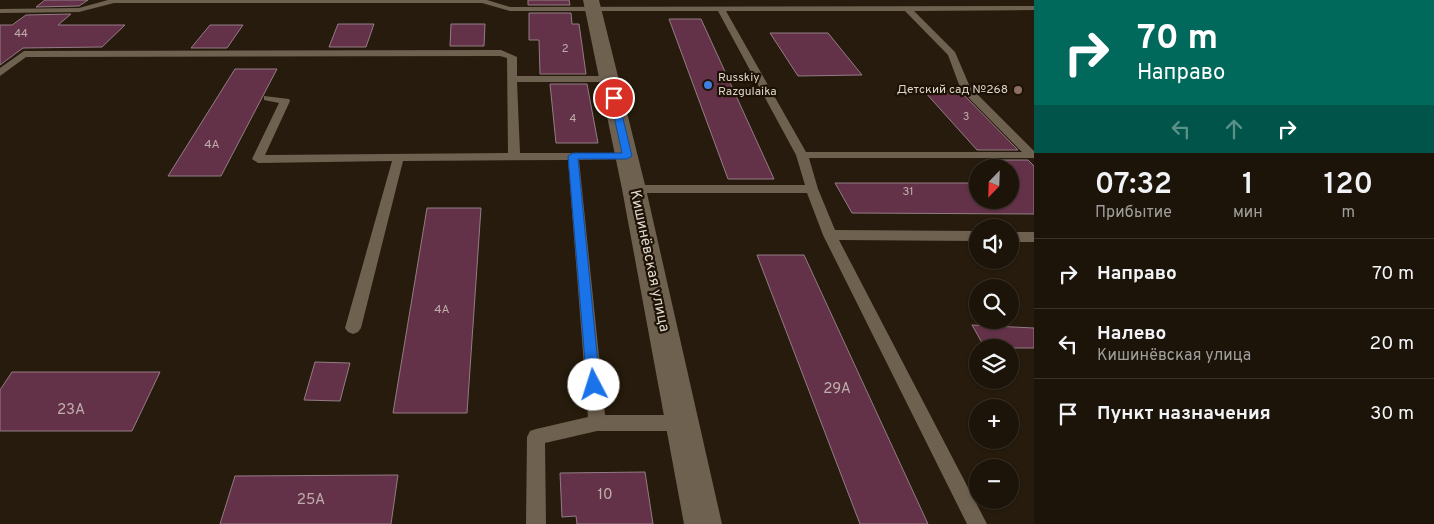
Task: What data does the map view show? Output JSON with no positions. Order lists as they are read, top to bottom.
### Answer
{
  "streets": {
    "street": ["Кишинёвская улица"]
  },
  "places": ["Russkiy Razgulaika", "Детский сад №268"],
  "house_numbers": [
    "44",
    "2",
    "3",
    "4",
    "4А",
    "31",
    "4А",
    "29А",
    "23А",
    "10",
    "25А"
  ],
  "north": "bottom left",
  "page": {
    "turn": ["70 m", "Направо"],
    "eta": [
      "07:32",
      "Прибытие",
      "1",
      "мин",
      "120",
      "m"
    ],
    "map_buttons": ["+", "−"],
    "list": [
      {
        "name": "Направо",
        "value": "70 m"
      },
      {
        "name": "Налево",
        "note": "Кишинёвская улица",
        "value": "20 m"
      },
      {
        "name": "Пункт назначения",
        "value": "30 m"
      }
    ]
  }
}
